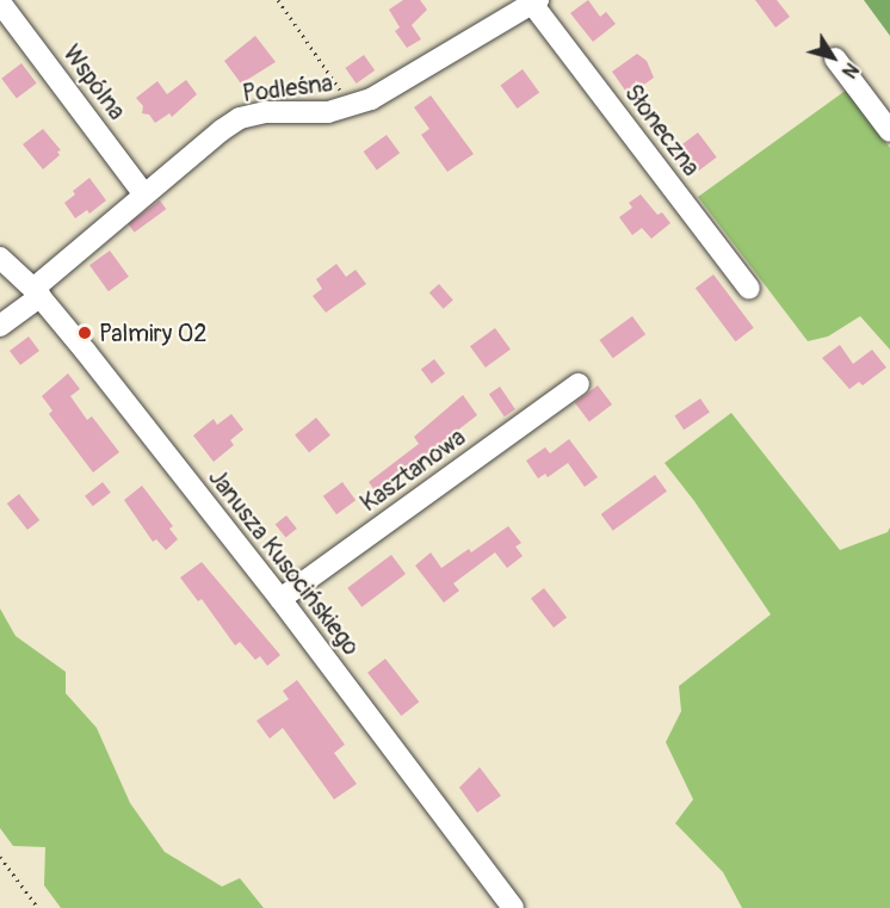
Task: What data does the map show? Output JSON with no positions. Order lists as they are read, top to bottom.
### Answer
{
  "streets": {
    "street": [
      "Wspólna",
      "Podleśna",
      "Słoneczna",
      "Kasztanowa",
      "Janusza Kusocińskiego"
    ]
  },
  "crossings": [
    ["Wspólna", "Podleśna"],
    ["Podleśna", "Słoneczna"],
    ["Podleśna", "Janusza Kusocińskiego"],
    ["Kasztanowa", "Janusza Kusocińskiego"]
  ],
  "places": ["Palmiry 02"],
  "north": "bottom right"
}
